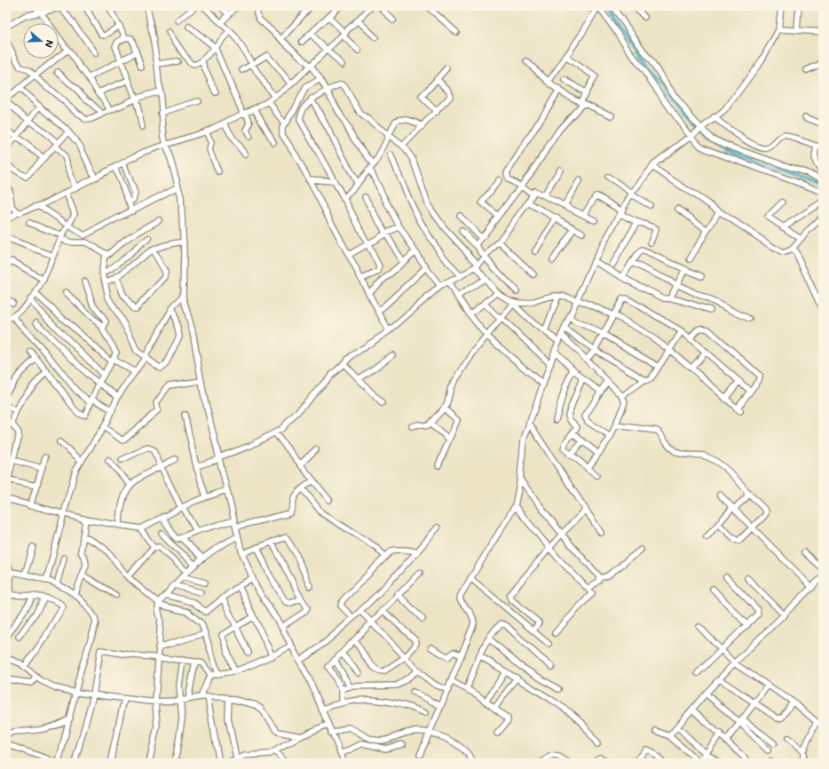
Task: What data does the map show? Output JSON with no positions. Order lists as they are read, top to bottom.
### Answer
{
  "north": "right"
}
